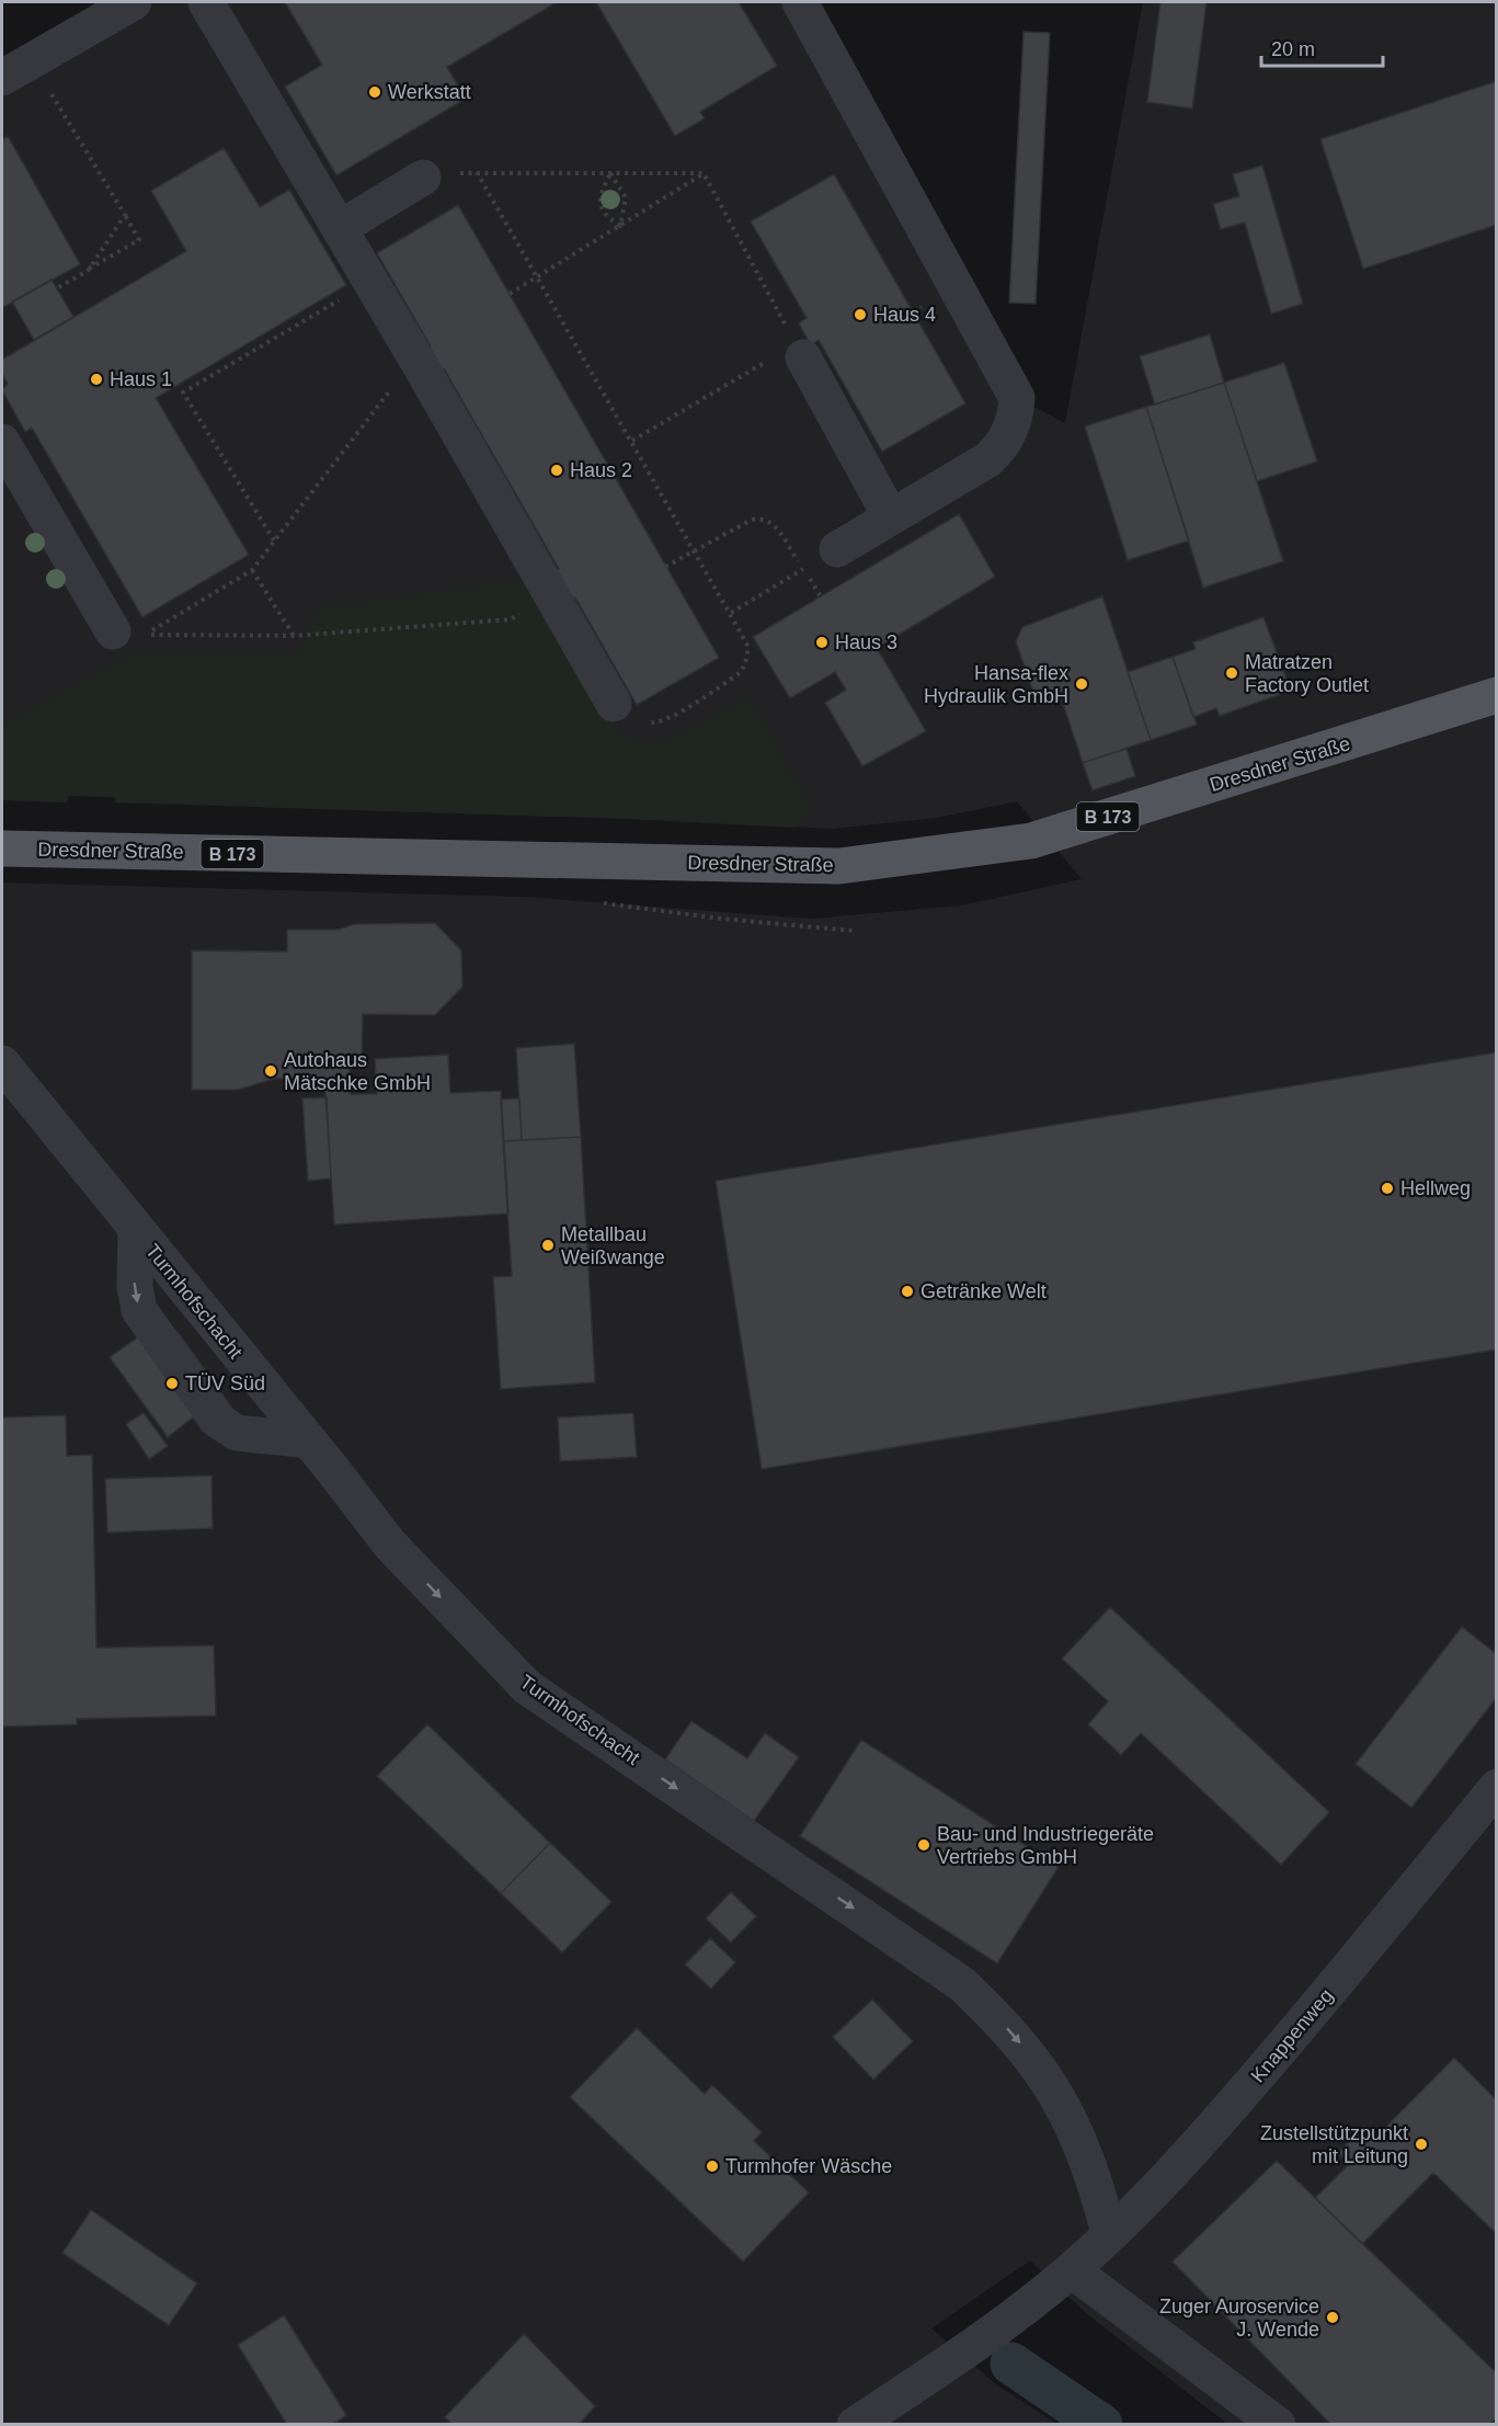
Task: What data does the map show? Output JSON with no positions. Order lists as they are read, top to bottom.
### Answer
{
  "streets": {
    "main road": ["Dresdner Straße", "B 173"],
    "street": ["Turmhofschacht", "Knappenweg"]
  },
  "crossings": [
    ["Turmhofschacht", "Knappenweg"]
  ],
  "one_way": ["Turmhofschacht"],
  "places": [
    "Werkstatt",
    "Haus 4",
    "Haus 1",
    "Haus 2",
    "Haus 3",
    "Matratzen Factory Outlet",
    "Hansa-flex Hydraulik GmbH",
    "Autohaus Mätschke GmbH",
    "Hellweg",
    "Metallbau Weißwange",
    "Getränke Welt",
    "TÜV Süd",
    "Bau- und Industriegeräte Vertriebs GmbH",
    "Zustellstützpunkt mit Leitung",
    "Turmhofer Wäsche",
    "Zuger Auroservice J. Wende"
  ],
  "scale_bar": "20 m"
}
